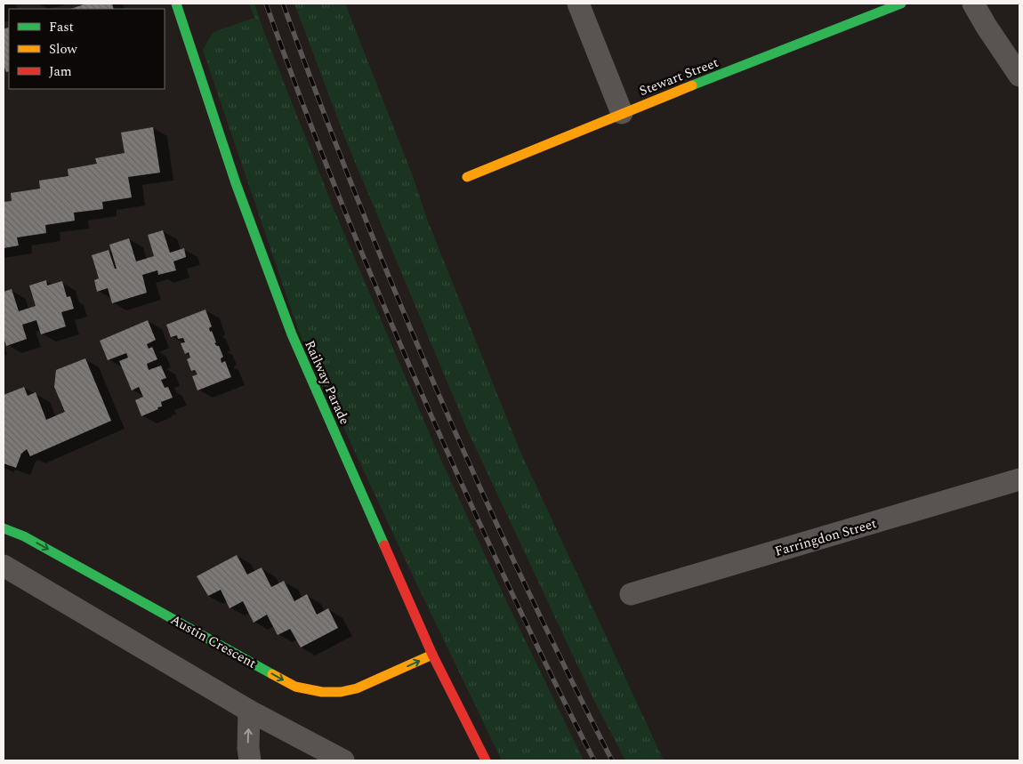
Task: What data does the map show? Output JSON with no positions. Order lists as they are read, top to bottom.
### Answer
{
  "streets": {
    "street": [
      "Stewart Street",
      "Railway Parade",
      "Farringdon Street",
      "Austin Crescent"
    ]
  },
  "crossings": [
    ["Railway Parade", "Austin Crescent"]
  ],
  "legend": ["Fast", "Slow", "Jam"]
}
